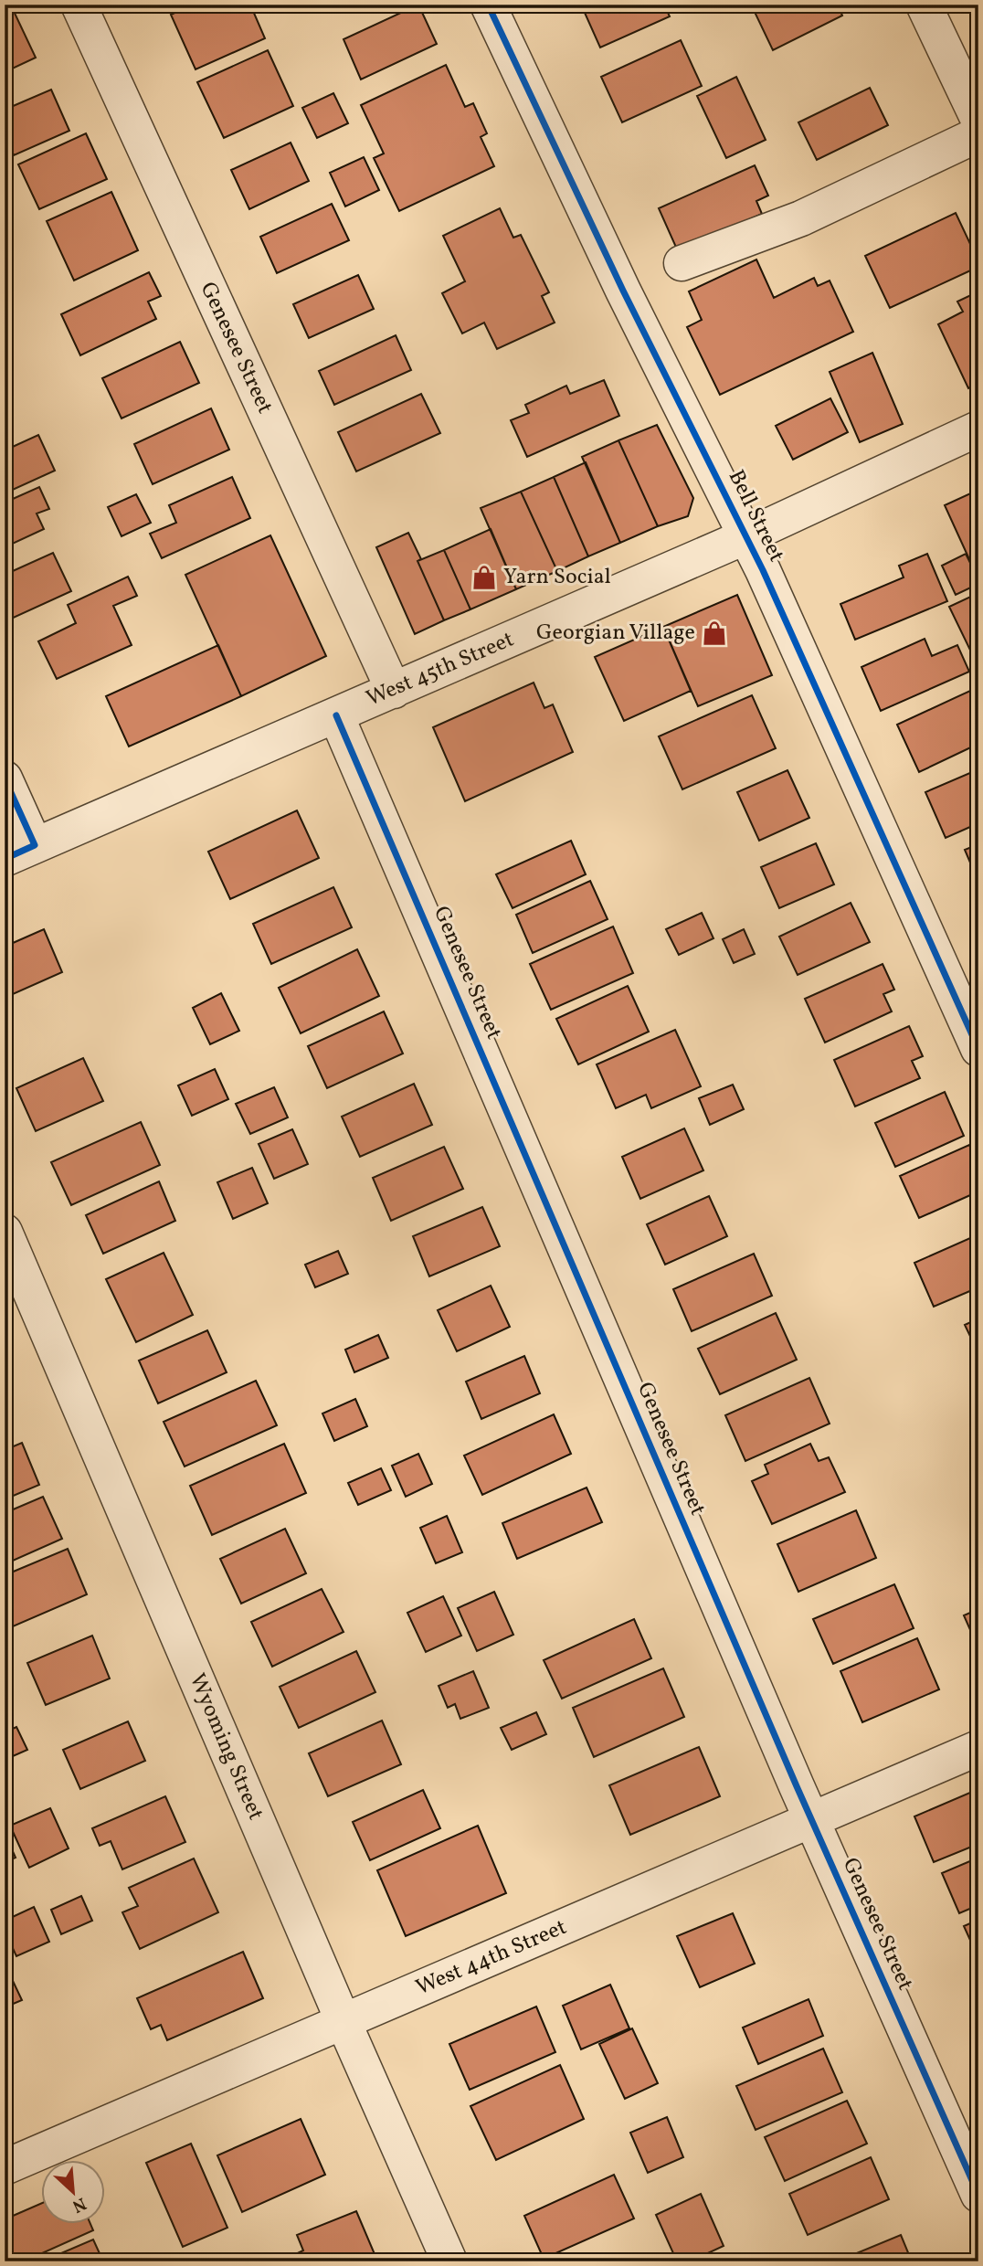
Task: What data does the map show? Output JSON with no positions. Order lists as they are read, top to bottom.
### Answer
{
  "streets": {
    "street": [
      "Genesee Street",
      "Bell Street",
      "West 45th Street",
      "Wyoming Street",
      "West 44th Street"
    ]
  },
  "crossings": [
    ["Genesee Street", "West 45th Street"],
    ["Genesee Street", "West 44th Street"],
    ["Bell Street", "West 45th Street"],
    ["Wyoming Street", "West 44th Street"]
  ],
  "places": {
    "shop": ["Yarn Social", "Georgian Village"]
  },
  "north": "bottom right"
}
